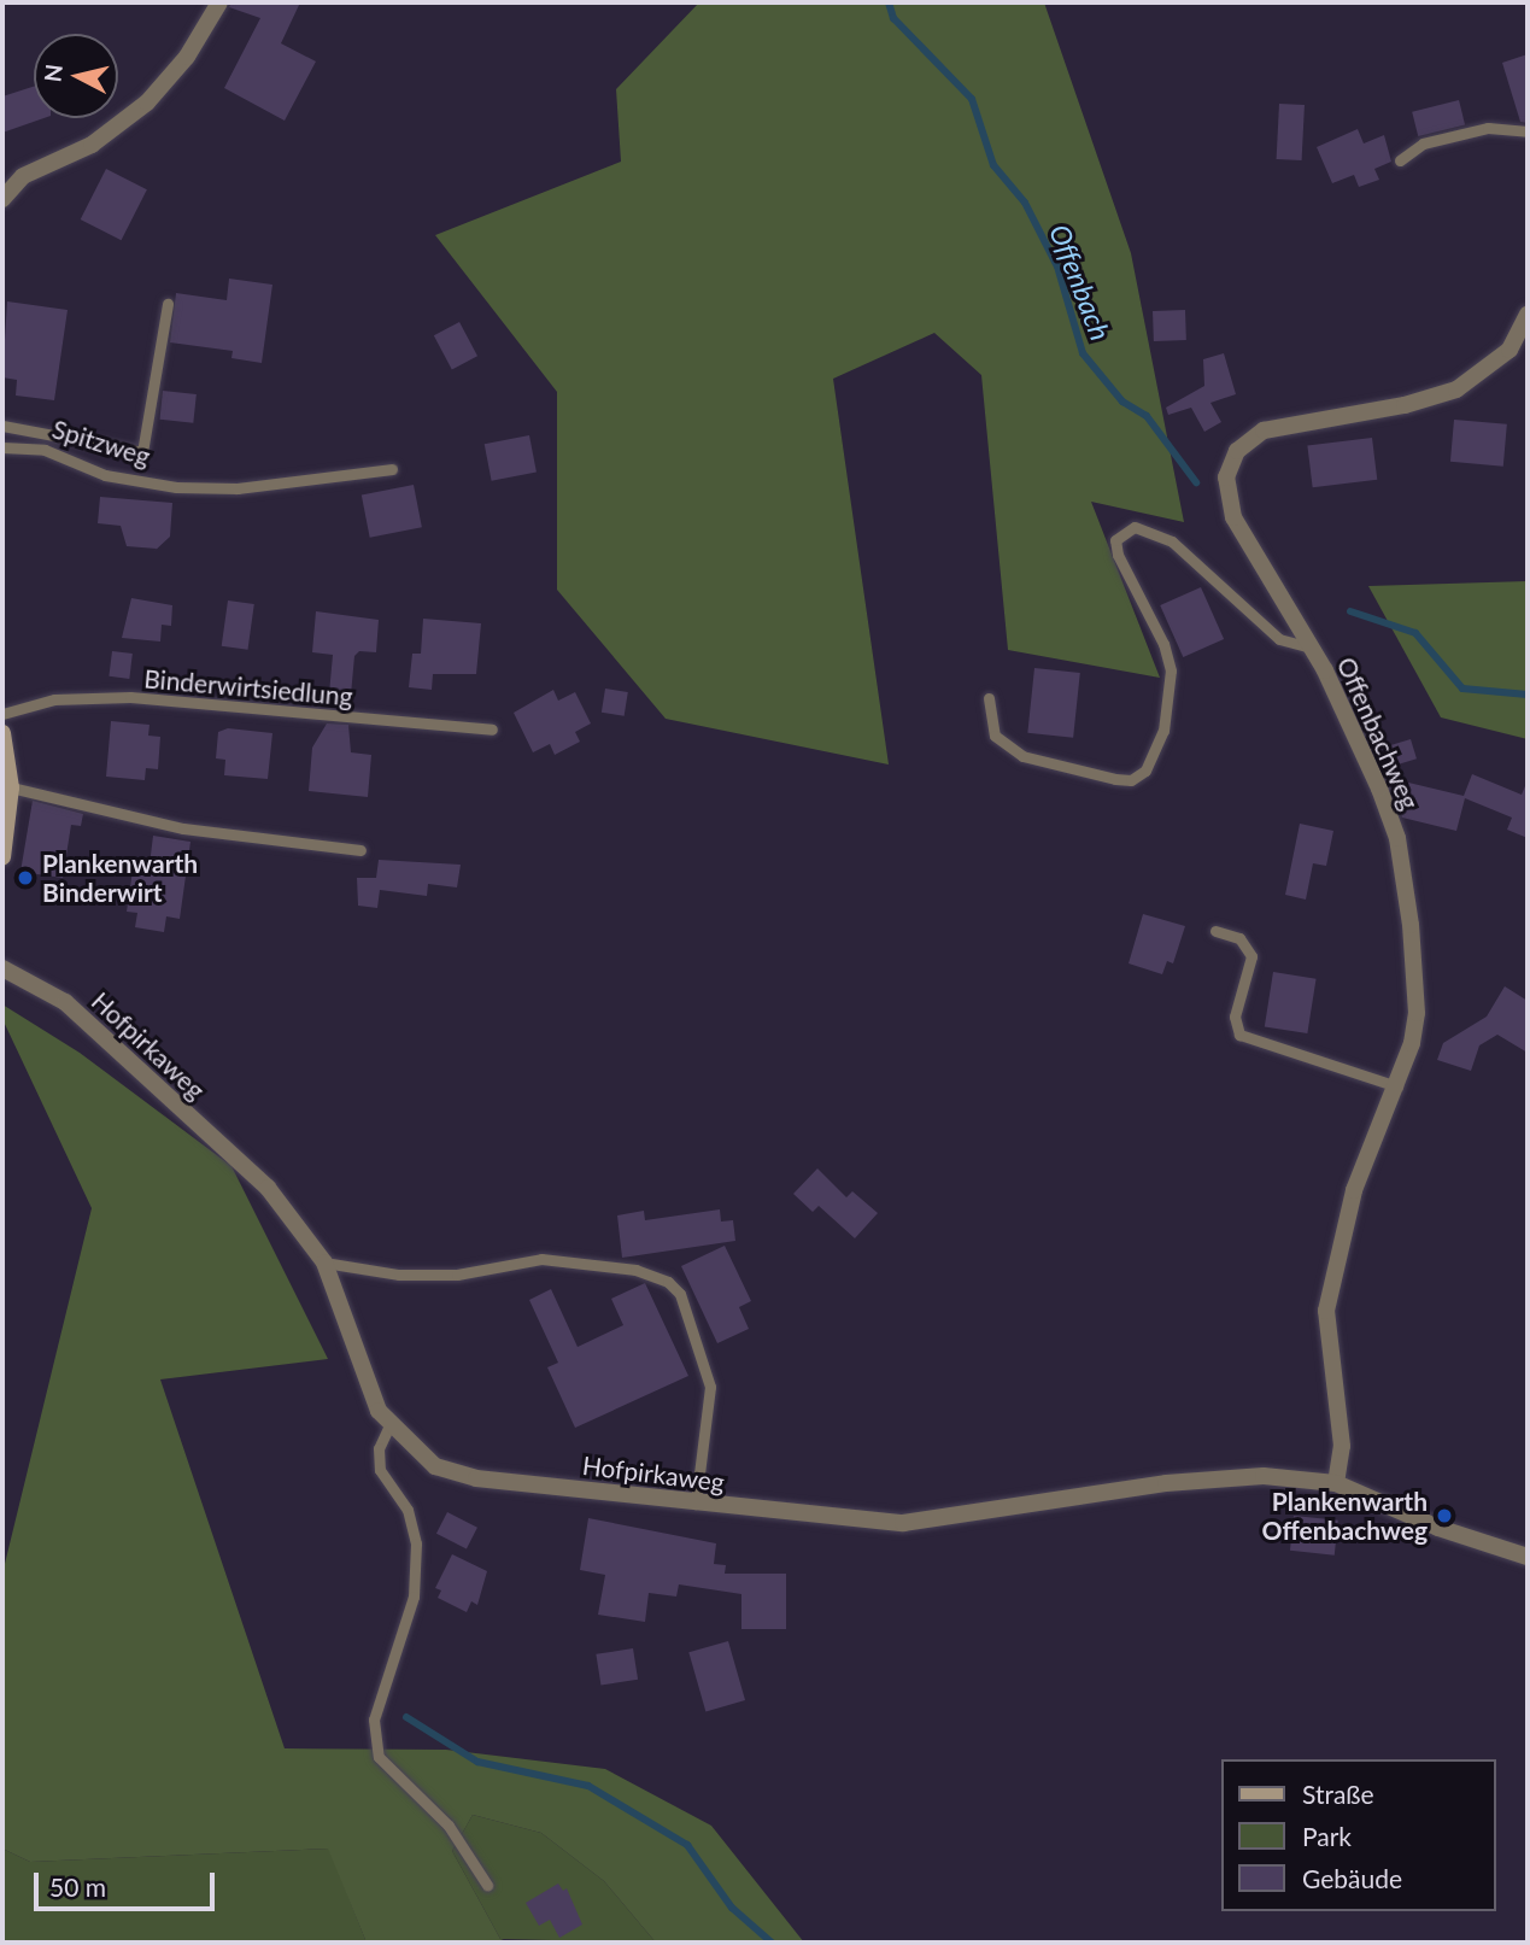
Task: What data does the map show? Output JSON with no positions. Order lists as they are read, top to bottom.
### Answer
{
  "streets": {
    "street": ["Offenbachweg", "Hofpirkaweg"],
    "lane": ["Spitzweg", "Binderwirtsiedlung"]
  },
  "crossings": [
    ["Offenbachweg", "Hofpirkaweg"]
  ],
  "water": ["Offenbach"],
  "places": ["Plankenwarth Binderwirt", "Plankenwarth Offenbachweg"],
  "legend": ["Straße", "Park", "Gebäude"],
  "scale_bar": "50 m",
  "north": "left"
}
